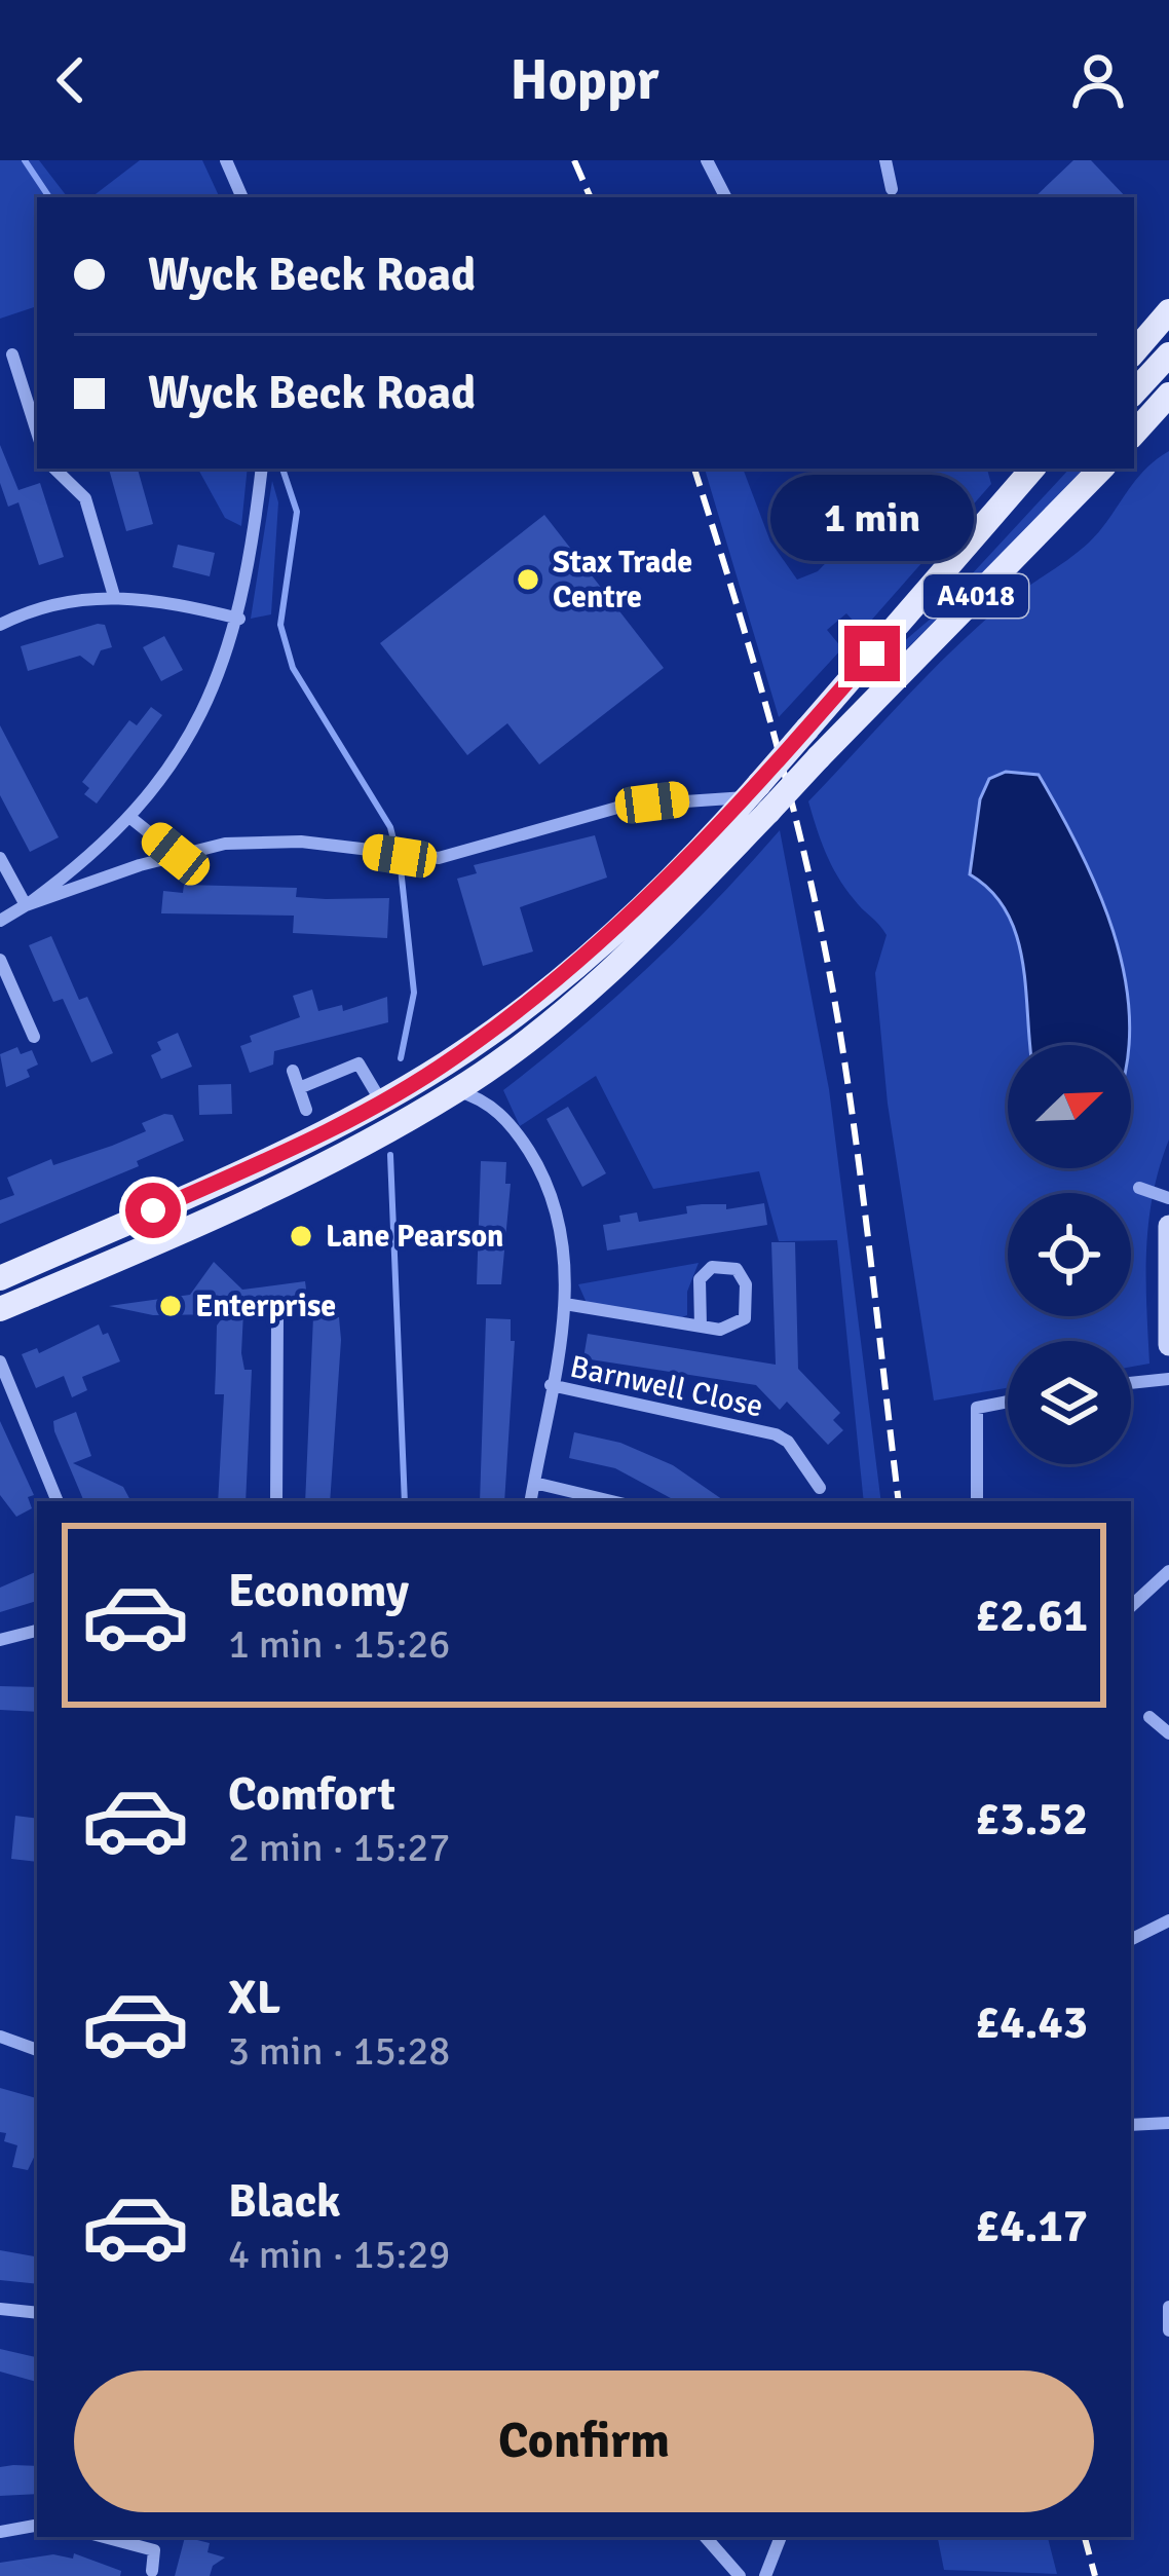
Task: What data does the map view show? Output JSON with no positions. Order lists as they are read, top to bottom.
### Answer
{
  "streets": {
    "main road": ["A4018"],
    "street": ["Barnwell Close"]
  },
  "places": ["Stax Trade Centre", "Lane Pearson", "Enterprise"],
  "north": "top right",
  "page": {
    "header": "Hoppr",
    "banner": ["Wyck Beck Road", "Wyck Beck Road"],
    "bubble": "1 min",
    "list": [
      {
        "name": "Economy",
        "note": "1 min · 15:26",
        "value": "£2.61"
      },
      {
        "name": "Comfort",
        "note": "2 min · 15:27",
        "value": "£3.52"
      },
      {
        "name": "XL",
        "note": "3 min · 15:28",
        "value": "£4.43"
      },
      {
        "name": "Black",
        "note": "4 min · 15:29",
        "value": "£4.17"
      }
    ],
    "buttons": "Confirm"
  }
}
